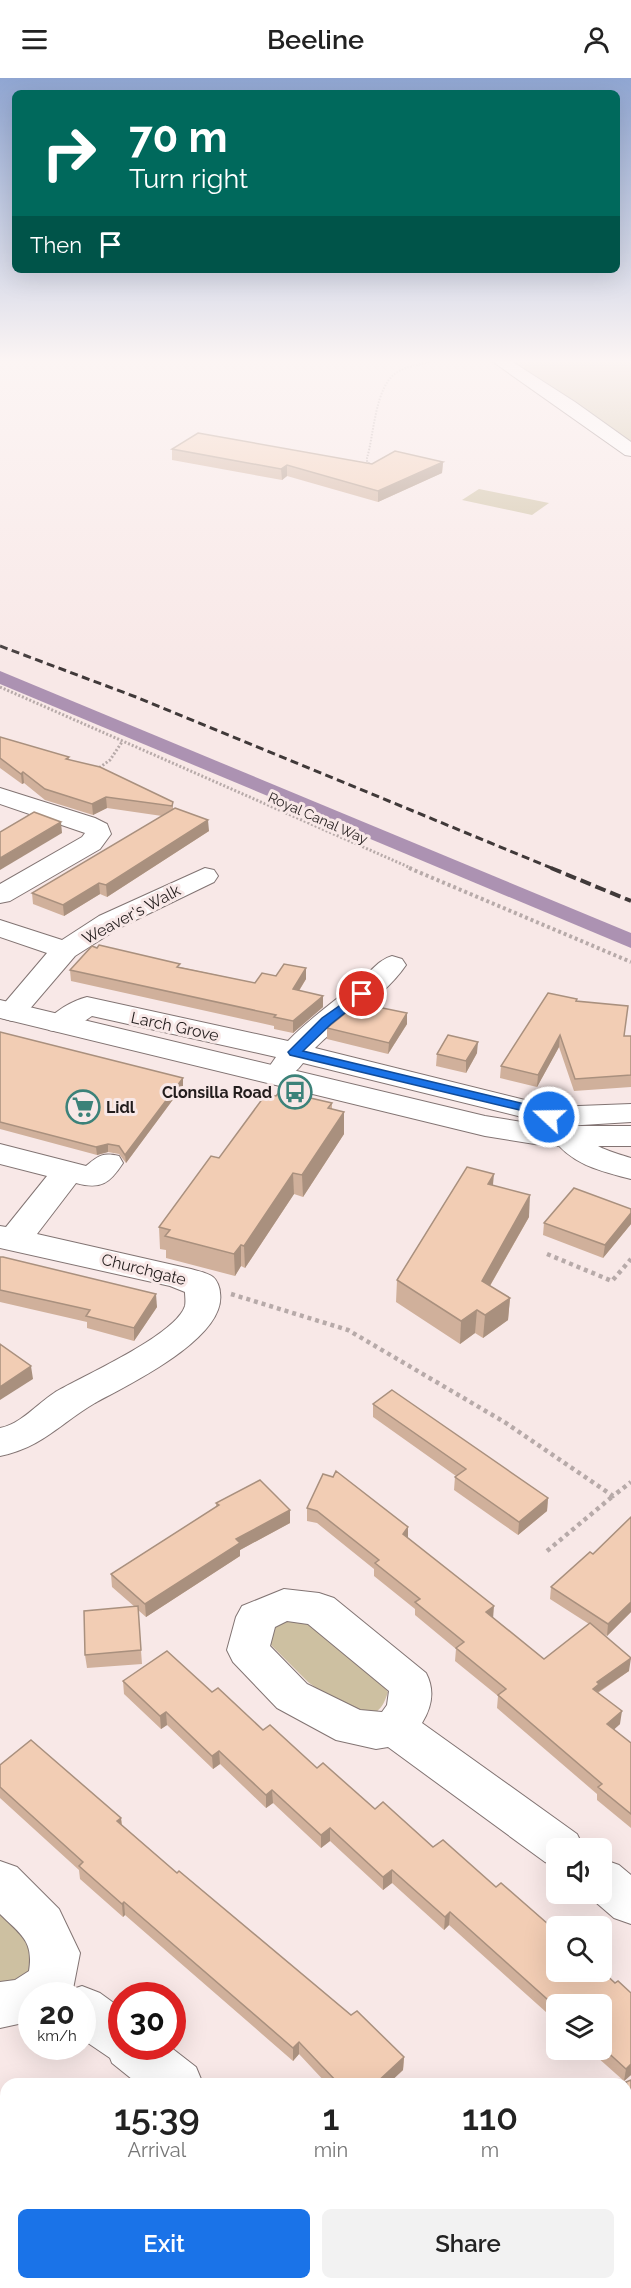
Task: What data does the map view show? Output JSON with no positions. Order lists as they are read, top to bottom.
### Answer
{
  "streets": {
    "street": ["Weaver's Walk", "Churchgate"],
    "path": ["Royal Canal Way"]
  },
  "places": {
    "bus stop": ["Clonsilla Road"],
    "supermarket": ["Lidl"]
  },
  "page": {
    "header": "Beeline",
    "turn": ["70 m", "Turn right"],
    "then": "Then",
    "speed": "20 km/h",
    "limit": "30",
    "eta": [
      "15:39",
      "Arrival",
      "1",
      "min",
      "110",
      "m"
    ],
    "buttons": ["Exit", "Share"]
  }
}
